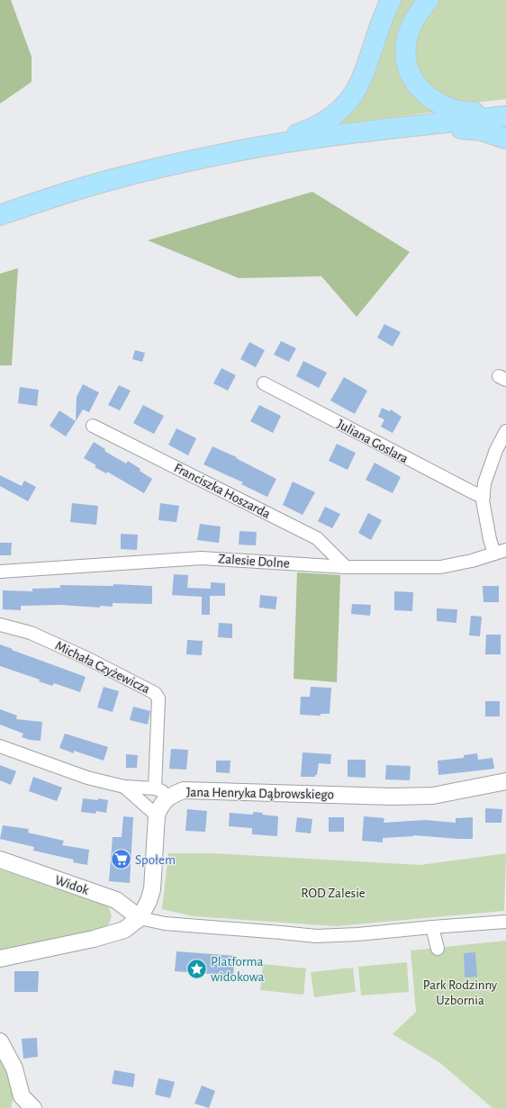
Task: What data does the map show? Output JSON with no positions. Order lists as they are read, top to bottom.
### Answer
{
  "streets": {
    "street": [
      "Juliana Goslara",
      "Franciszka Hoszarda",
      "Zalesie Dolne",
      "Michała Czyżewicza",
      "Jana Henryka Dąbrowskiego",
      "Widok"
    ]
  },
  "crossings": [
    ["Franciszka Hoszarda", "Zalesie Dolne"],
    ["Michała Czyżewicza", "Jana Henryka Dąbrowskiego"]
  ],
  "parks": ["ROD Zalesie", "Park Rodzinny Uzbornia"],
  "places": {
    "supermarket": ["Społem"],
    "place": ["Platforma widokowa"]
  }
}
